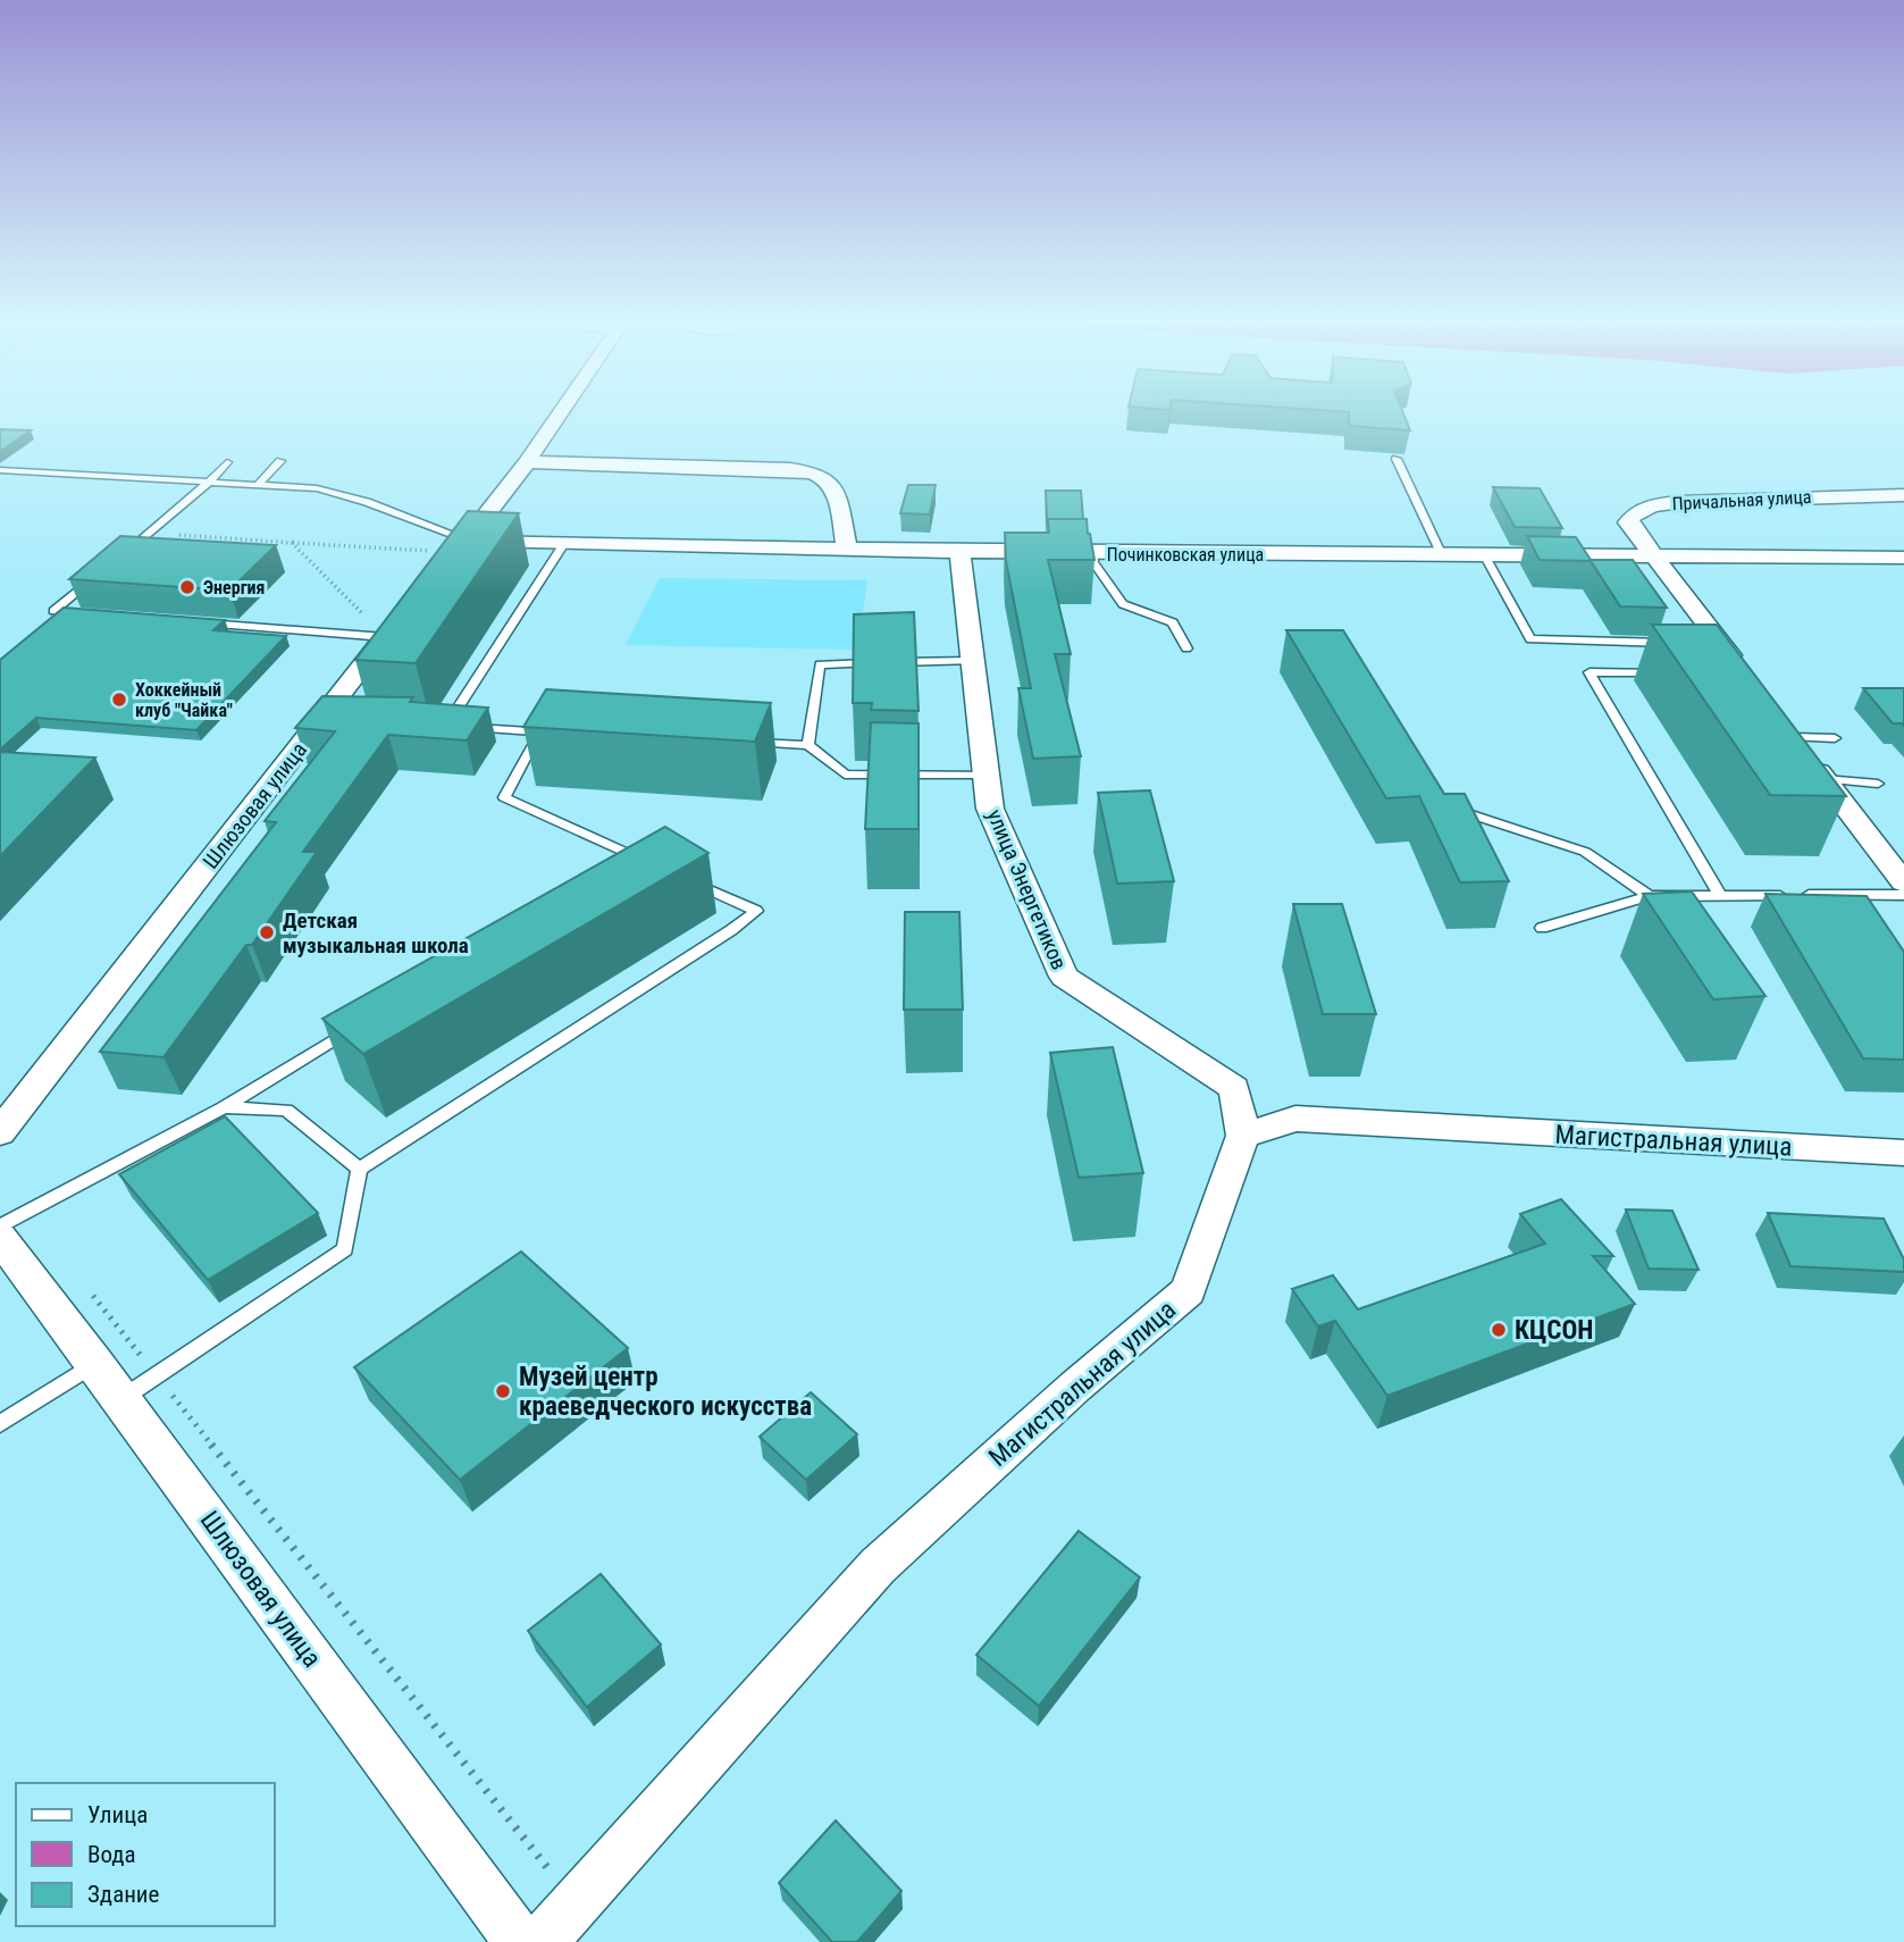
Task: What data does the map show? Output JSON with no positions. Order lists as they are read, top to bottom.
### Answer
{
  "streets": {
    "street": [
      "Причальная улица",
      "Починковская улица",
      "Шлюзовая улица",
      "улица Энергетиков",
      "Магистральная улица"
    ]
  },
  "crossings": [
    ["Причальная улица", "Починковская улица"],
    ["Починковская улица", "улица Энергетиков"],
    ["улица Энергетиков", "Магистральная улица"]
  ],
  "places": [
    "Энергия",
    "Хоккейный клуб \"Чайка\"",
    "Детская музыкальная школа",
    "КЦСОН",
    "Музей центр краеведческого искусства"
  ],
  "legend": ["Улица", "Вода", "Здание"]
}
